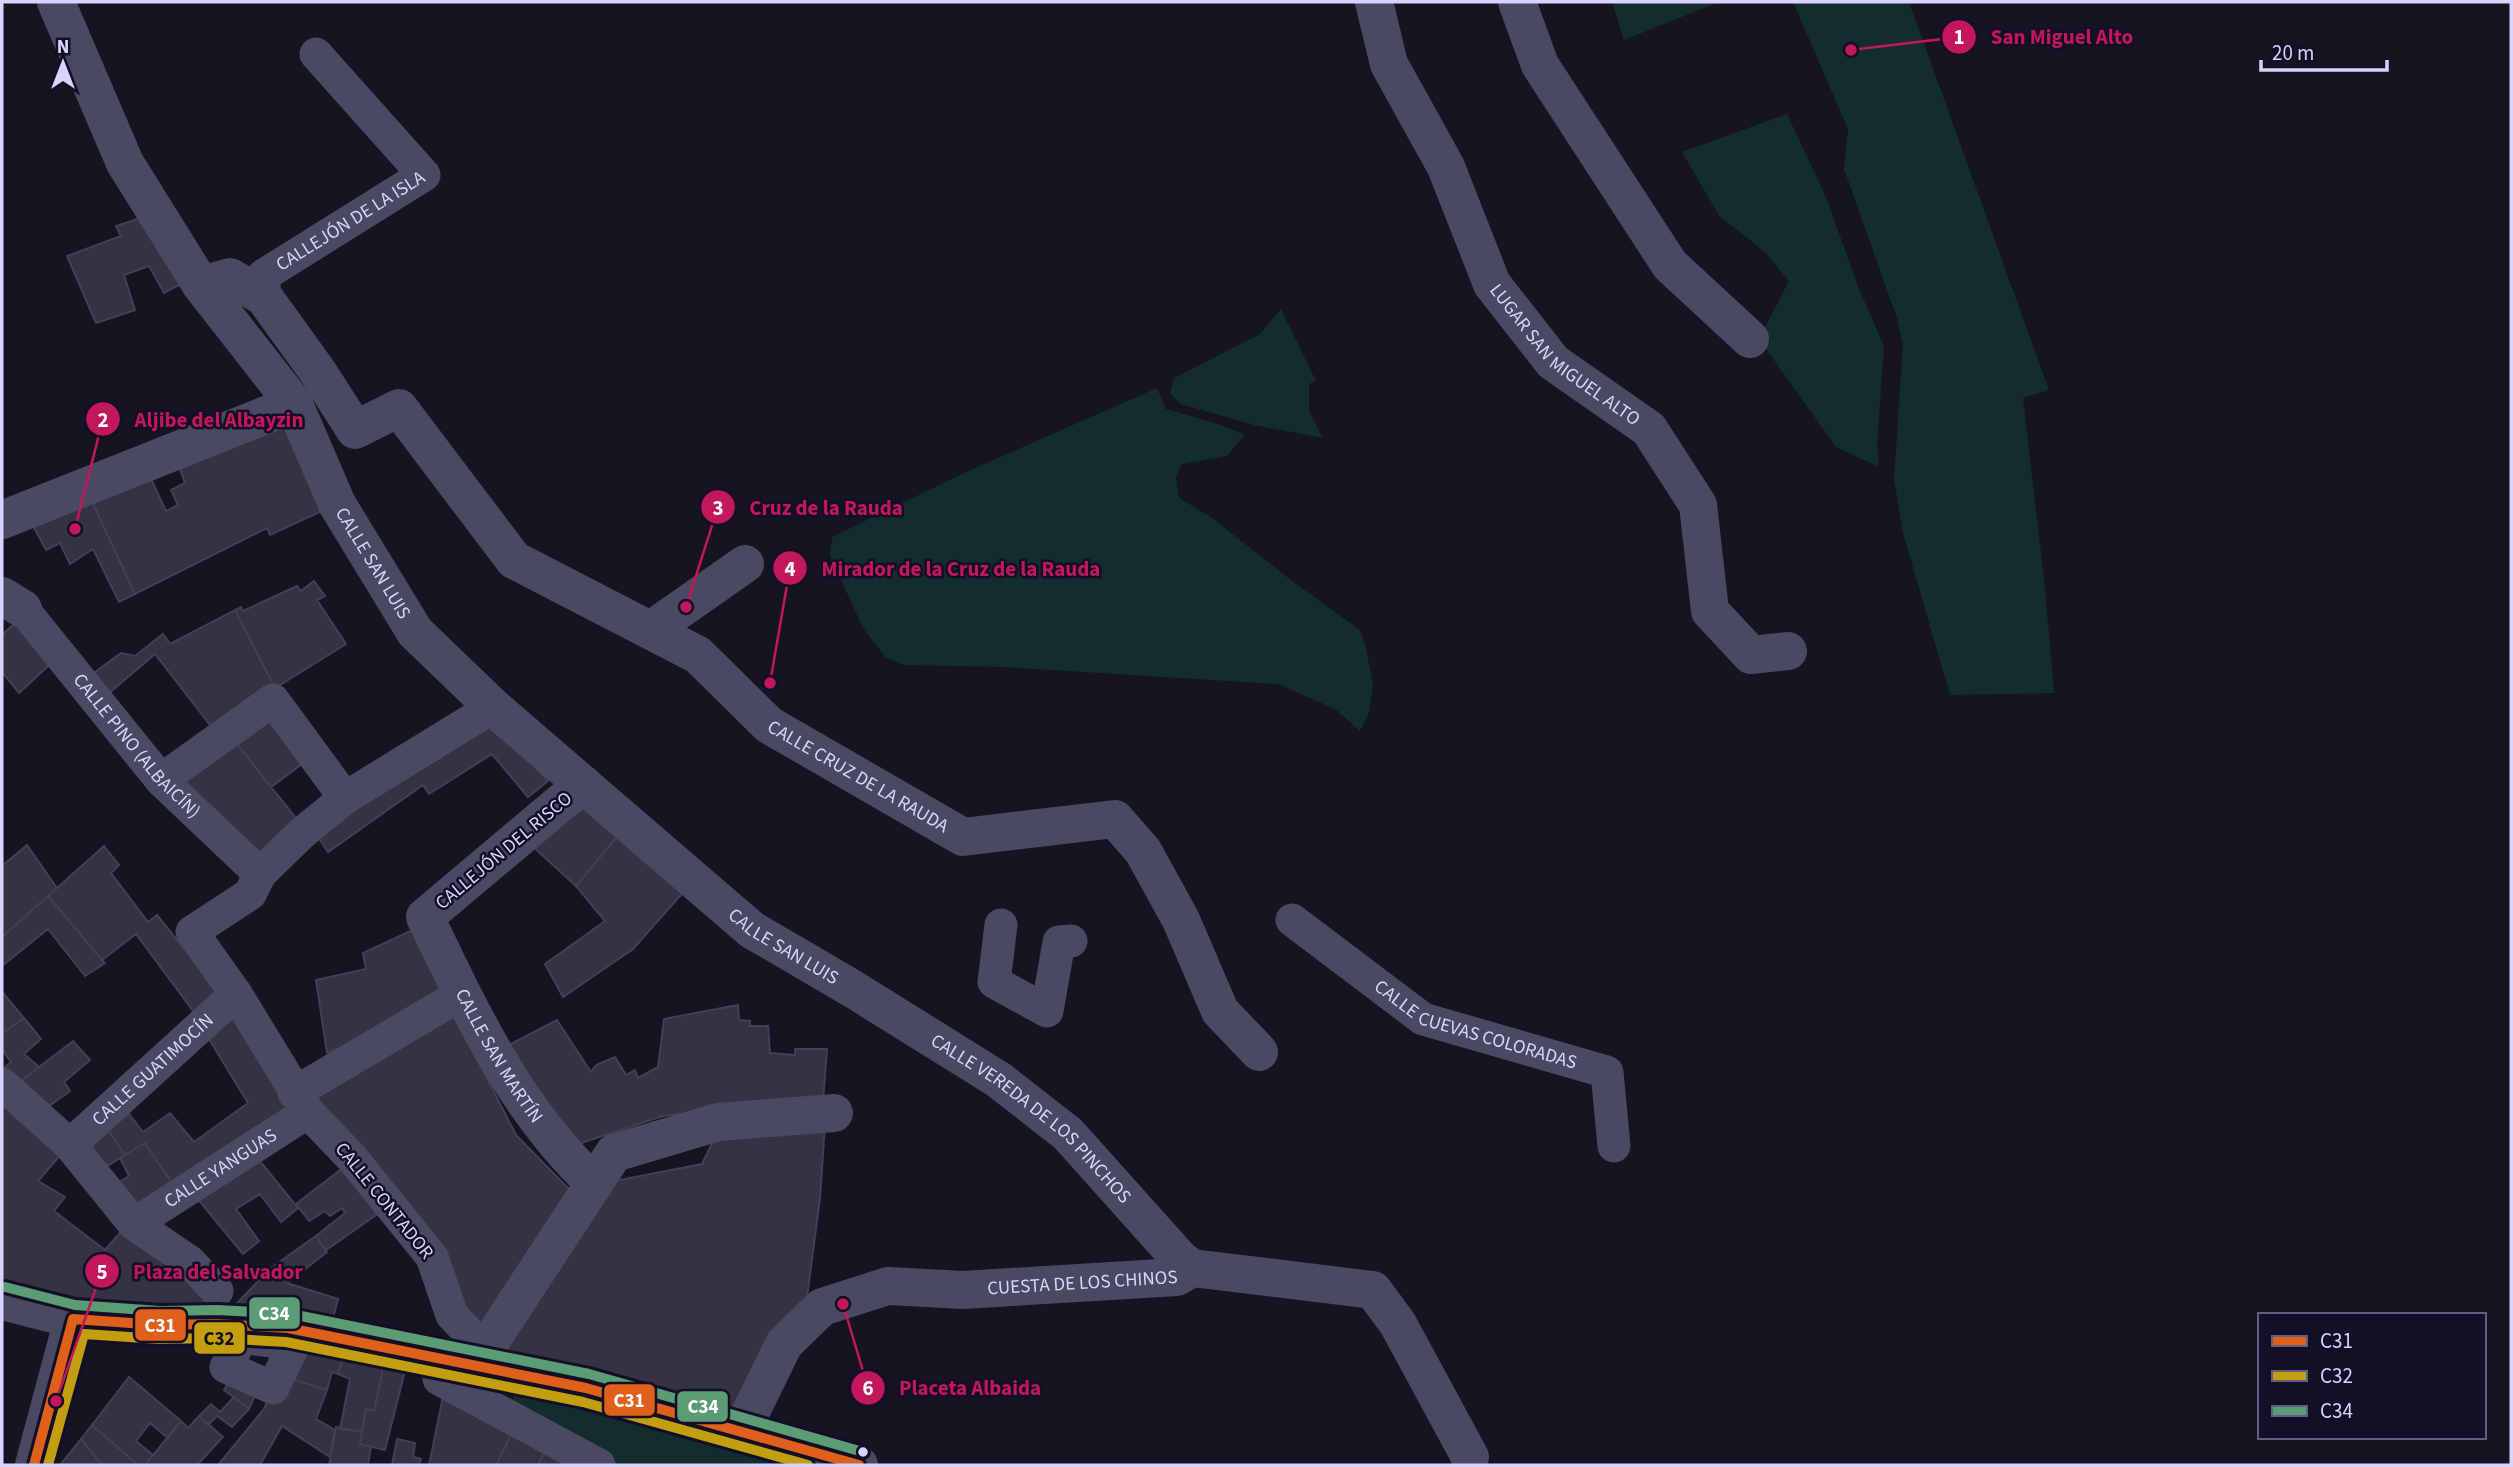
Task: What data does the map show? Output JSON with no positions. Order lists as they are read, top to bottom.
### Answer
{
  "streets": {
    "street": [
      "CALLEJÓN DE LA ISLA",
      "LUGAR SAN MIGUEL ALTO",
      "CALLE SAN LUIS",
      "CALLE PINO (ALBAICÍN)",
      "CALLE CRUZ DE LA RAUDA",
      "CALLEJÓN DEL RISCO",
      "CALLE CUEVAS COLORADAS",
      "CALLE SAN MARTÍN",
      "CALLE GUATIMOCÍN",
      "CALLE VEREDA DE LOS PINCHOS",
      "CALLE YANGUAS",
      "CALLE CONTADOR",
      "CUESTA DE LOS CHINOS"
    ]
  },
  "crossings": [
    ["CALLEJÓN DE LA ISLA", "CALLE CRUZ DE LA RAUDA"],
    ["CALLE SAN LUIS", "CALLE CRUZ DE LA RAUDA"],
    ["CALLE SAN LUIS", "CALLEJÓN DEL RISCO"],
    ["CALLE SAN LUIS", "CALLE VEREDA DE LOS PINCHOS"],
    ["CALLEJÓN DEL RISCO", "CALLE SAN MARTÍN"],
    ["CALLE SAN MARTÍN", "CALLE YANGUAS"],
    ["CALLE VEREDA DE LOS PINCHOS", "CUESTA DE LOS CHINOS"],
    ["CALLE YANGUAS", "CALLE CONTADOR"]
  ],
  "places": [
    "San Miguel Alto",
    "Aljibe del Albayzin",
    "Cruz de la Rauda",
    "Mirador de la Cruz de la Rauda",
    "Placeta Albaida",
    "Plaza del Salvador"
  ],
  "lines": ["transit line C34", "transit line C31", "transit line C32"],
  "legend": ["C31", "C32", "C34"],
  "scale_bar": "20 m",
  "north": "top"
}
